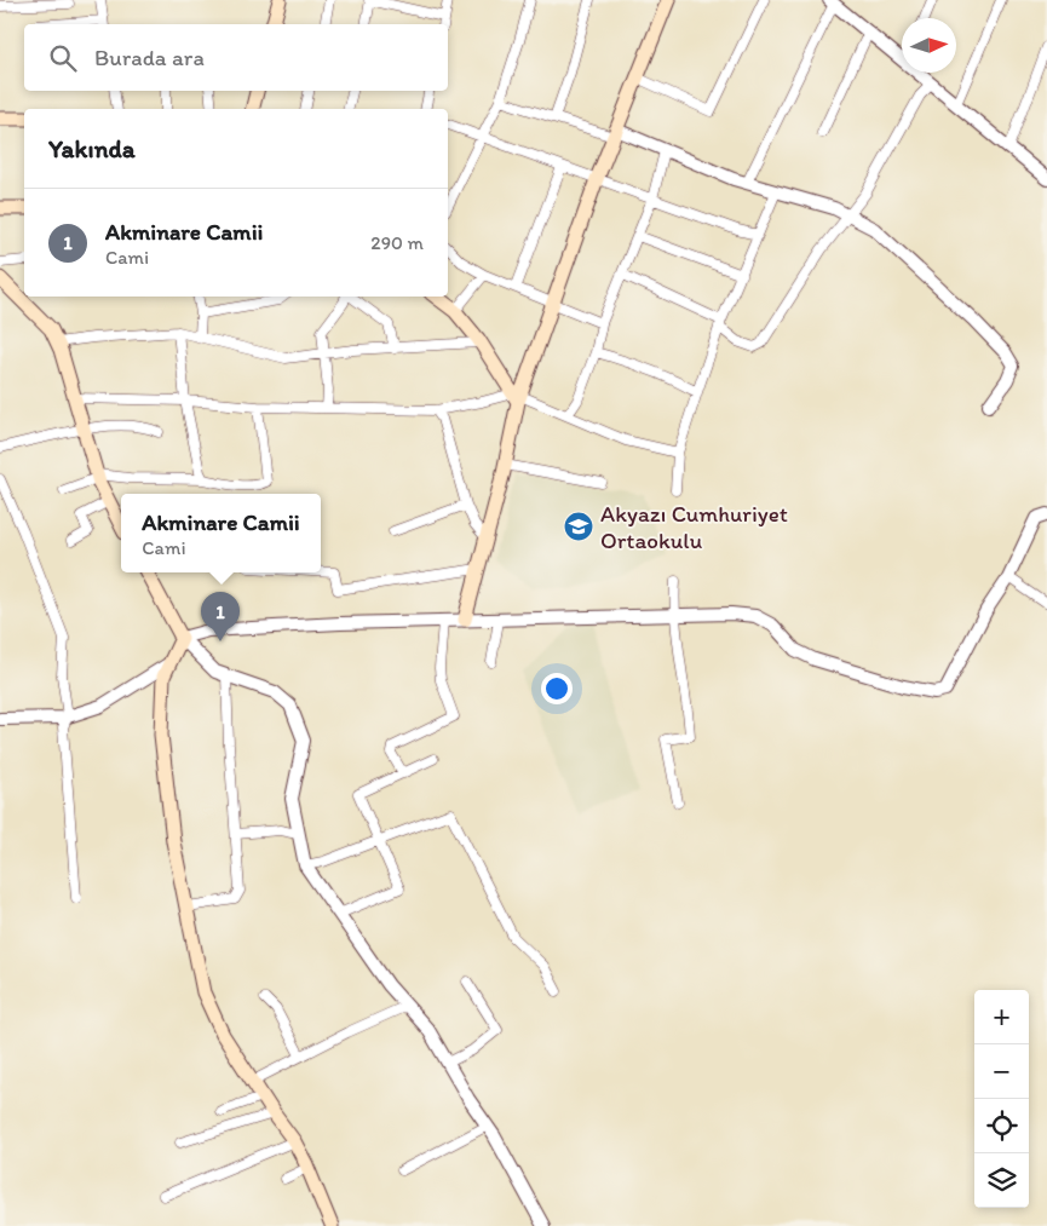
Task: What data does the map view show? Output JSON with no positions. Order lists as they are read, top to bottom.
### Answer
{
  "places": {
    "school or university": ["Akyazı Cumhuriyet Ortaokulu"]
  },
  "north": "right",
  "page": {
    "search": "Burada ara",
    "heading": "Yakında",
    "list": [
      {
        "mark": "1",
        "name": "Akminare Camii",
        "note": "Cami",
        "value": "290 m"
      }
    ],
    "popup": ["Akminare Camii", "Cami"],
    "pins": "1",
    "map_buttons": ["+", "−"]
  }
}
